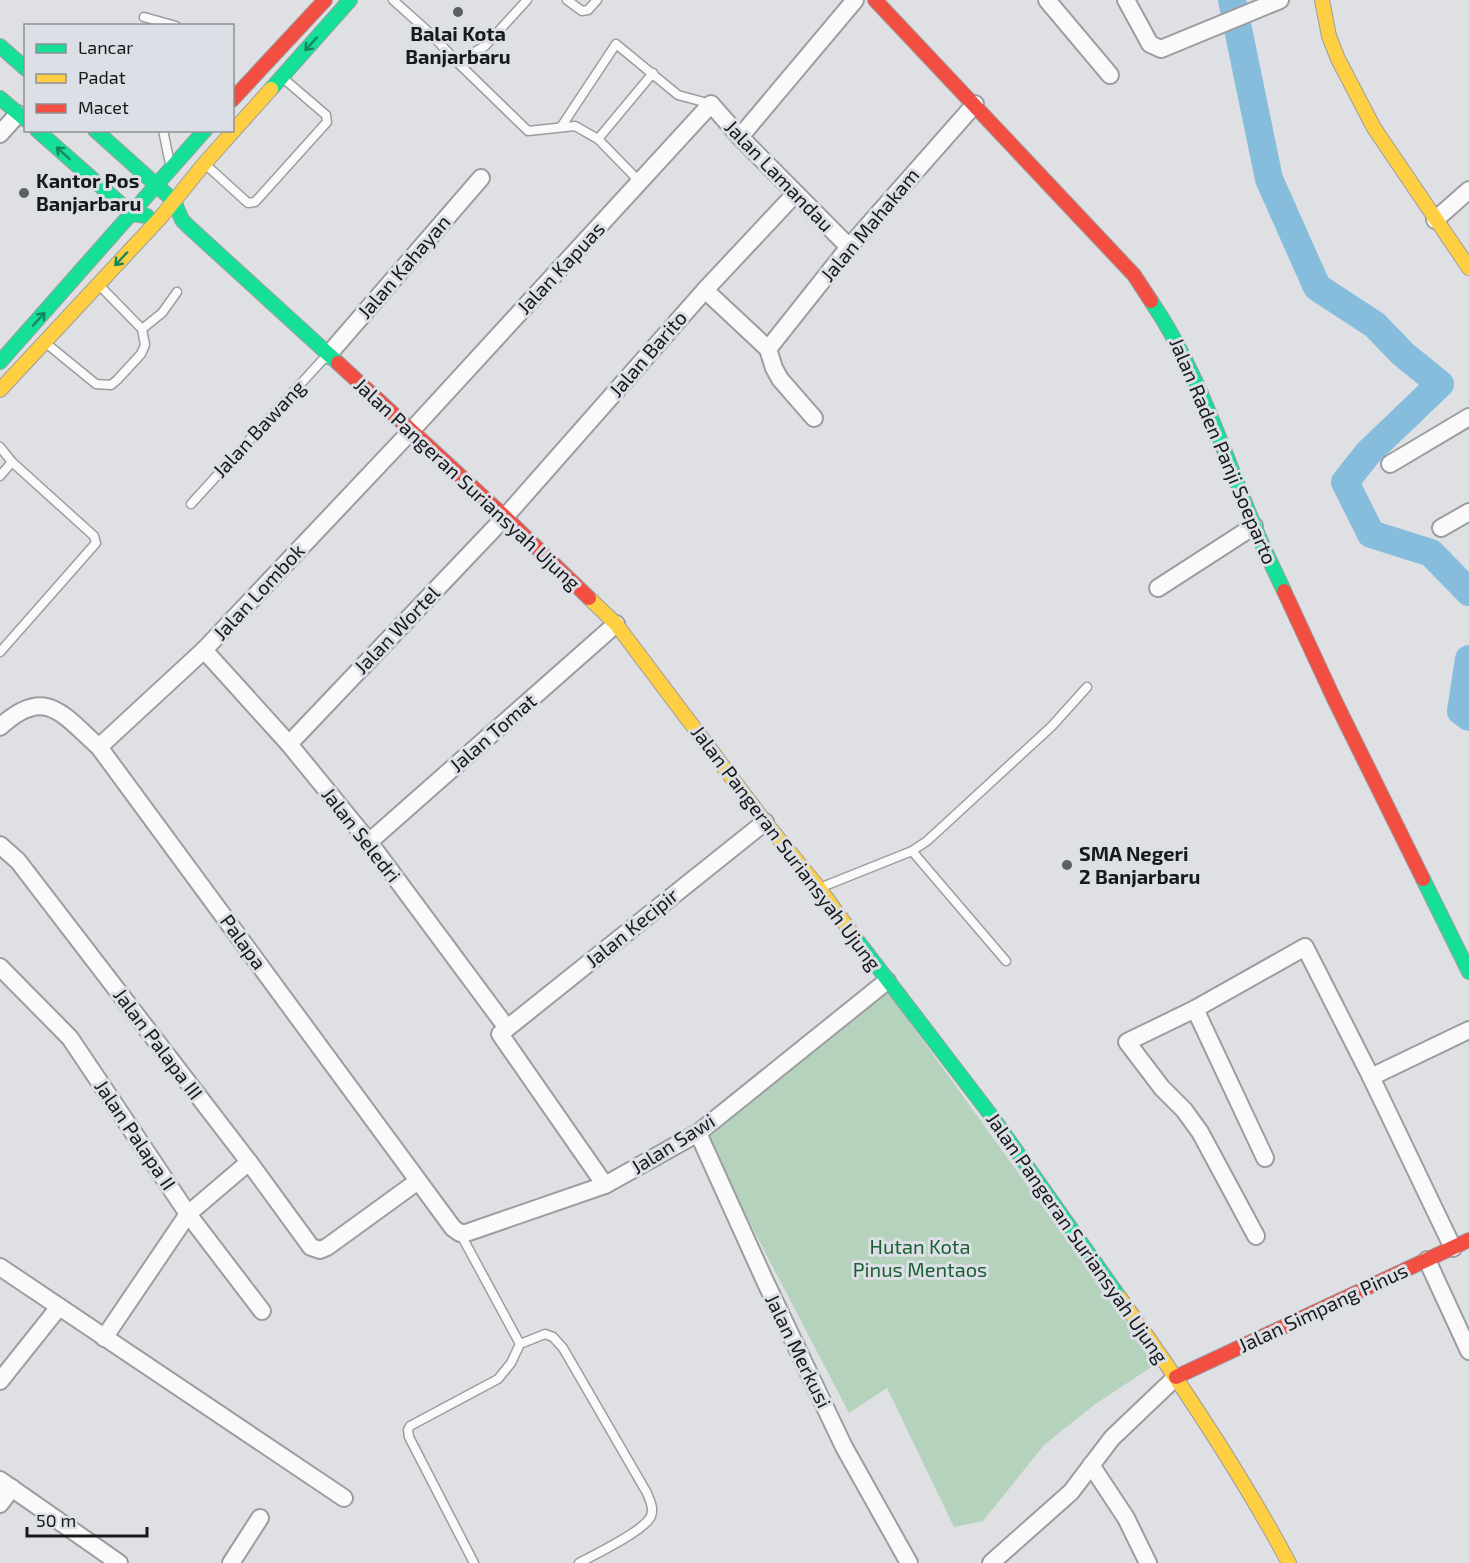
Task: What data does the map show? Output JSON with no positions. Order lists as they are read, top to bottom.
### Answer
{
  "streets": {
    "main road": ["Jalan Raden Panji Soeparto", "Jalan Pangeran Suriansyah Ujung", "Jalan Simpang Pinus"],
    "street": [
      "Jalan Lamandau",
      "Jalan Mahakam",
      "Jalan Kahayan",
      "Jalan Kapuas",
      "Jalan Barito",
      "Jalan Lombok",
      "Jalan Wortel",
      "Jalan Tomat",
      "Jalan Seledri",
      "Jalan Kecipir",
      "Palapa",
      "Jalan Palapa III",
      "Jalan Palapa II",
      "Jalan Sawi",
      "Jalan Merkusi"
    ],
    "lane": ["Jalan Bawang"]
  },
  "crossings": [
    ["Jalan Lamandau", "Jalan Mahakam"],
    ["Jalan Lamandau", "Jalan Kapuas"],
    ["Jalan Lamandau", "Jalan Barito"],
    ["Jalan Mahakam", "Jalan Raden Panji Soeparto"],
    ["Jalan Kahayan", "Jalan Bawang"],
    ["Jalan Kahayan", "Jalan Pangeran Suriansyah Ujung"],
    ["Jalan Kapuas", "Jalan Pangeran Suriansyah Ujung"],
    ["Jalan Kapuas", "Jalan Lombok"],
    ["Jalan Barito", "Jalan Pangeran Suriansyah Ujung"],
    ["Jalan Barito", "Jalan Wortel"],
    ["Jalan Bawang", "Jalan Pangeran Suriansyah Ujung"],
    ["Jalan Pangeran Suriansyah Ujung", "Jalan Lombok"],
    ["Jalan Pangeran Suriansyah Ujung", "Jalan Wortel"],
    ["Jalan Pangeran Suriansyah Ujung", "Jalan Tomat"],
    ["Jalan Pangeran Suriansyah Ujung", "Jalan Kecipir"],
    ["Jalan Pangeran Suriansyah Ujung", "Jalan Sawi"],
    ["Jalan Pangeran Suriansyah Ujung", "Jalan Simpang Pinus"],
    ["Jalan Lombok", "Jalan Seledri"],
    ["Jalan Lombok", "Palapa"],
    ["Jalan Wortel", "Jalan Seledri"],
    ["Jalan Tomat", "Jalan Seledri"],
    ["Jalan Seledri", "Jalan Kecipir"],
    ["Jalan Seledri", "Jalan Sawi"],
    ["Palapa", "Jalan Palapa III"],
    ["Palapa", "Jalan Sawi"],
    ["Jalan Sawi", "Jalan Merkusi"]
  ],
  "parks": ["Hutan Kota Pinus Mentaos"],
  "places": ["Balai Kota Banjarbaru", "Kantor Pos Banjarbaru", "SMA Negeri 2 Banjarbaru"],
  "legend": ["Lancar", "Padat", "Macet"],
  "scale_bar": "50 m"
}
